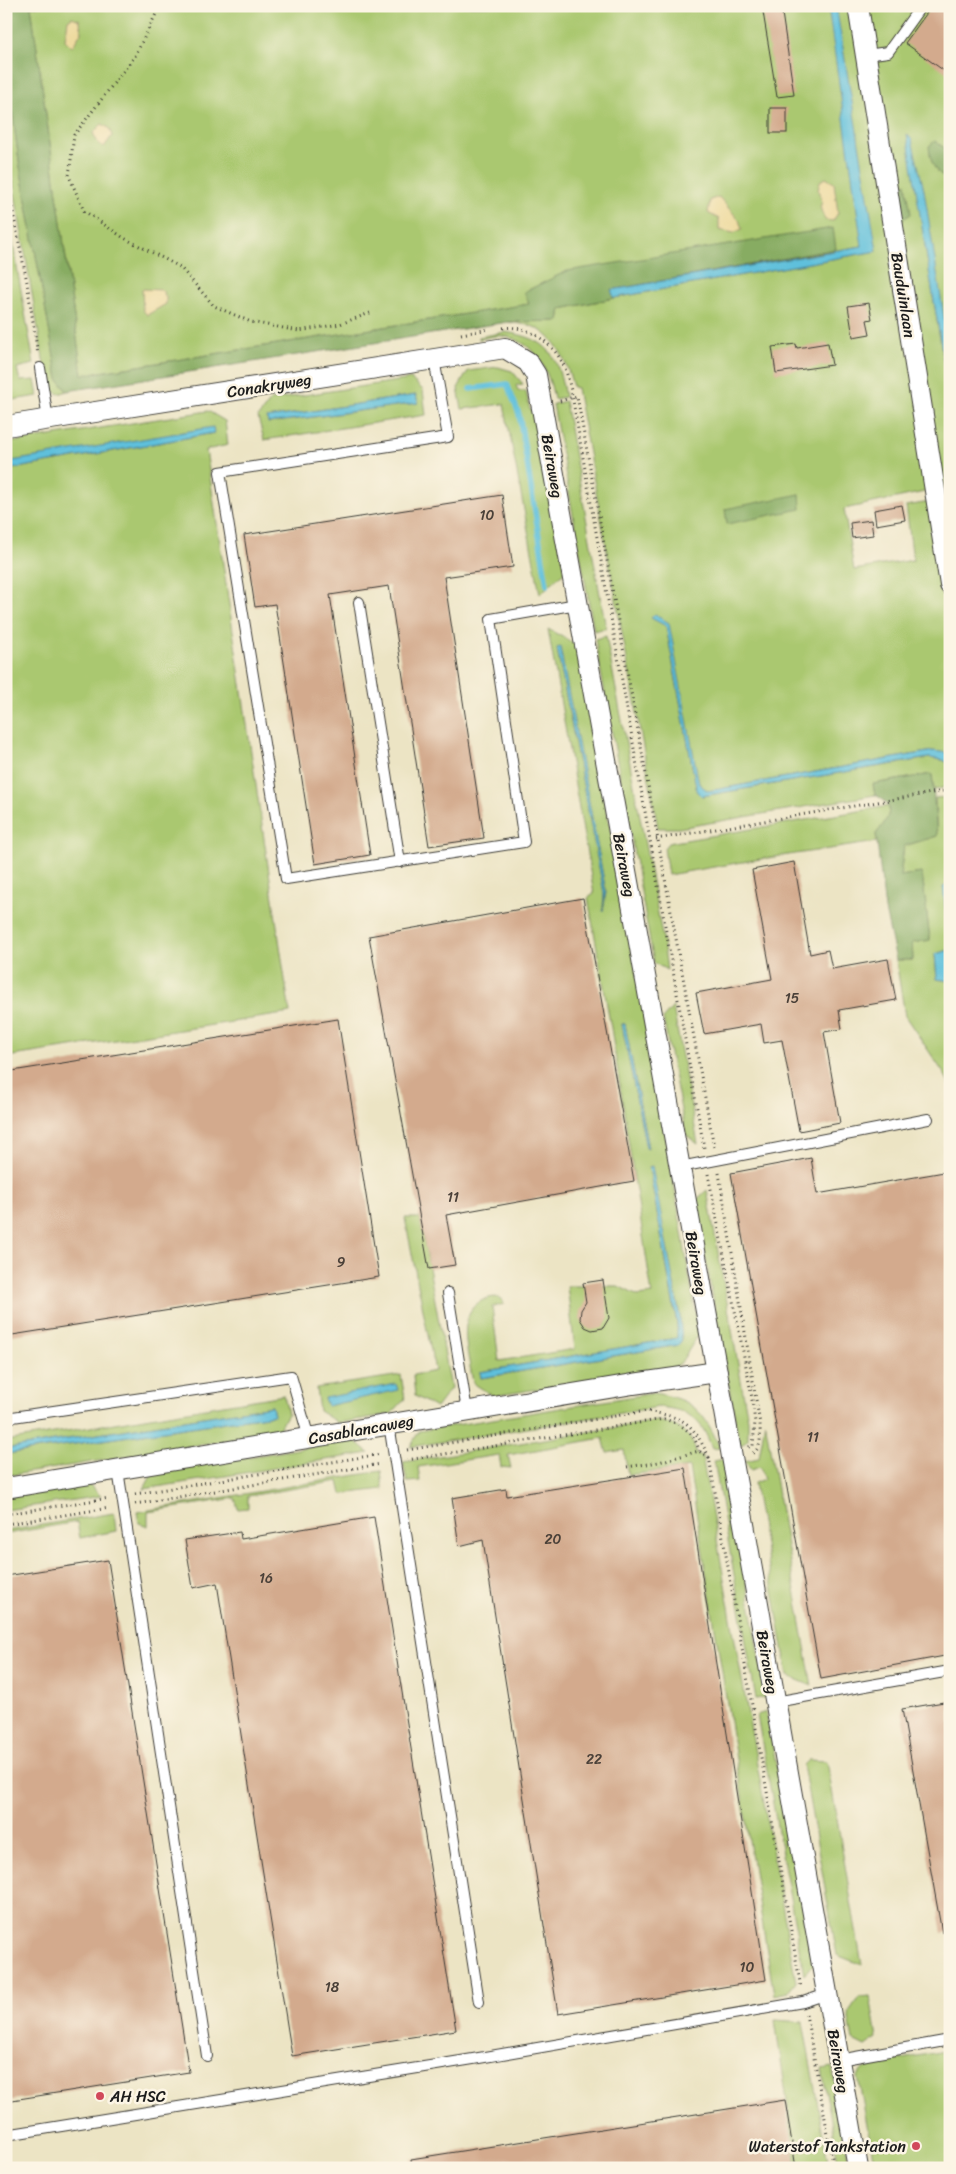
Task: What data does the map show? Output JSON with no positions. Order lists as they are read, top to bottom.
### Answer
{
  "streets": {
    "street": [
      "Bauduinlaan",
      "Conakryweg",
      "Beiraweg",
      "Casablancaweg"
    ]
  },
  "crossings": [
    ["Conakryweg", "Beiraweg"],
    ["Beiraweg", "Casablancaweg"]
  ],
  "places": ["AH HSC", "Waterstof Tankstation"],
  "house_numbers": [
    "10",
    "15",
    "11",
    "9",
    "11",
    "20",
    "16",
    "22",
    "10",
    "18"
  ]
}
